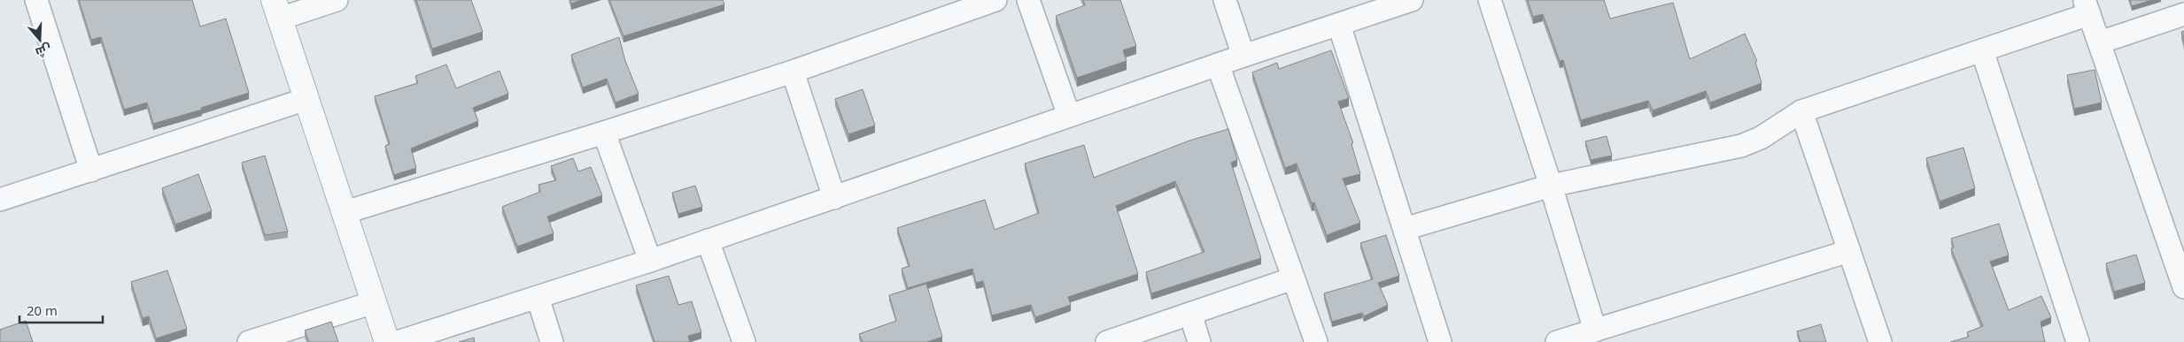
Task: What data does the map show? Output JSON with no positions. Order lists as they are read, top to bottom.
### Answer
{
  "scale_bar": "20 m",
  "north": "bottom"
}
